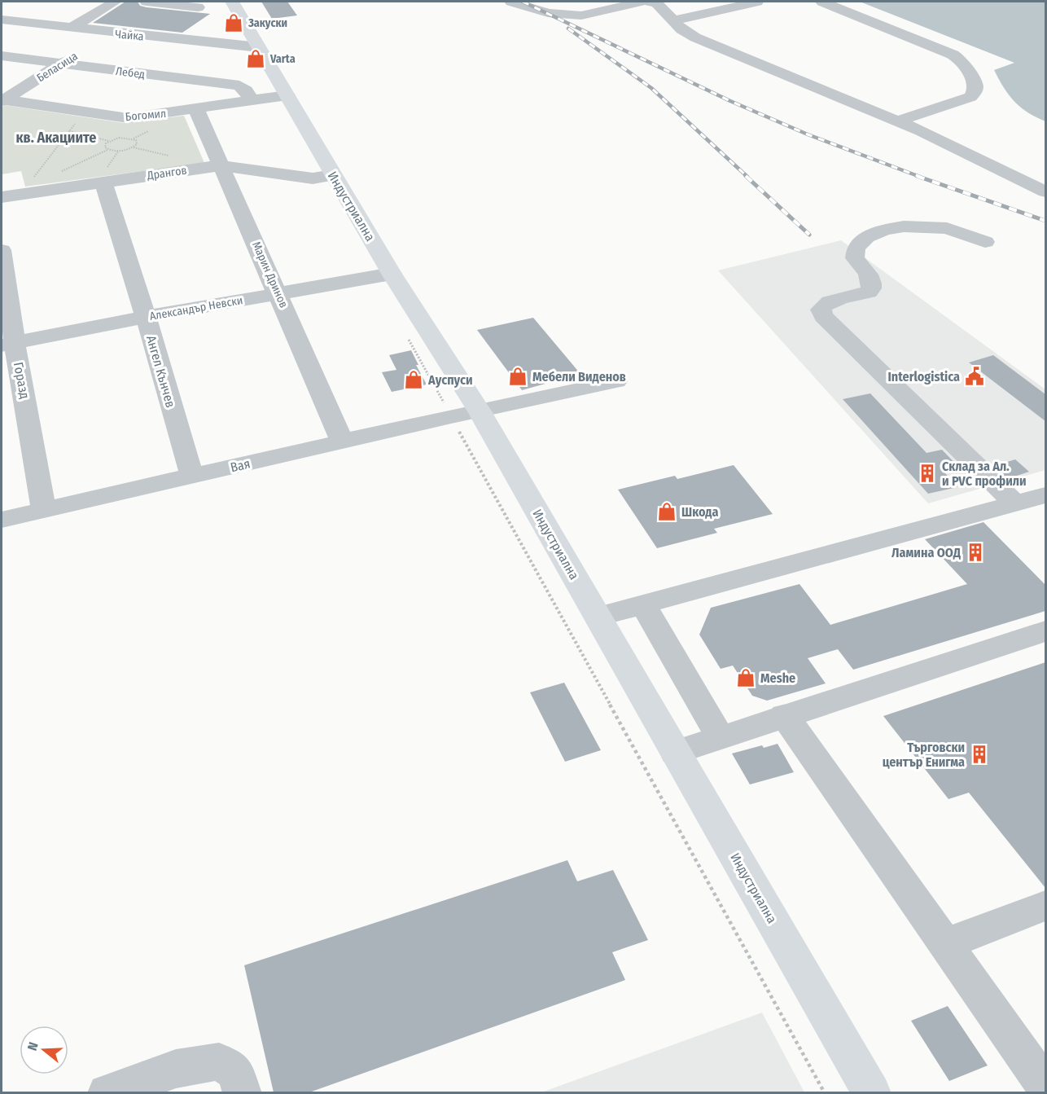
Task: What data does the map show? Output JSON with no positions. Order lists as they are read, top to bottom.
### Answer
{
  "streets": {
    "main road": ["Индустриална"],
    "street": [
      "Чайка",
      "Беласица",
      "Лебед",
      "Богомил",
      "Дрангов",
      "Марин Дринов",
      "Александър Невски",
      "Ангел Кънчев",
      "Горазд",
      "Вая"
    ]
  },
  "crossings": [
    ["Чайка", "Беласица"],
    ["Чайка", "Индустриална"],
    ["Беласица", "Лебед"],
    ["Беласица", "Богомил"],
    ["Лебед", "Богомил"],
    ["Богомил", "Индустриална"],
    ["Богомил", "Марин Дринов"],
    ["Дрангов", "Индустриална"],
    ["Дрангов", "Марин Дринов"],
    ["Дрангов", "Ангел Кънчев"],
    ["Индустриална", "Александър Невски"],
    ["Индустриална", "Вая"],
    ["Марин Дринов", "Александър Невски"],
    ["Марин Дринов", "Вая"],
    ["Александър Невски", "Ангел Кънчев"],
    ["Александър Невски", "Горазд"],
    ["Ангел Кънчев", "Вая"],
    ["Горазд", "Вая"]
  ],
  "districts": ["кв. Акациите"],
  "places": {
    "shop": [
      "Закуски",
      "Varta",
      "Мебели Виденов",
      "Ауспуси",
      "Шкода",
      "Meshe"
    ],
    "public building": ["Interlogistica"],
    "building": ["Склад за Ал. и PVC профили", "Ламина ООД", "Търговски център Енигма"]
  },
  "north": "left"
}
